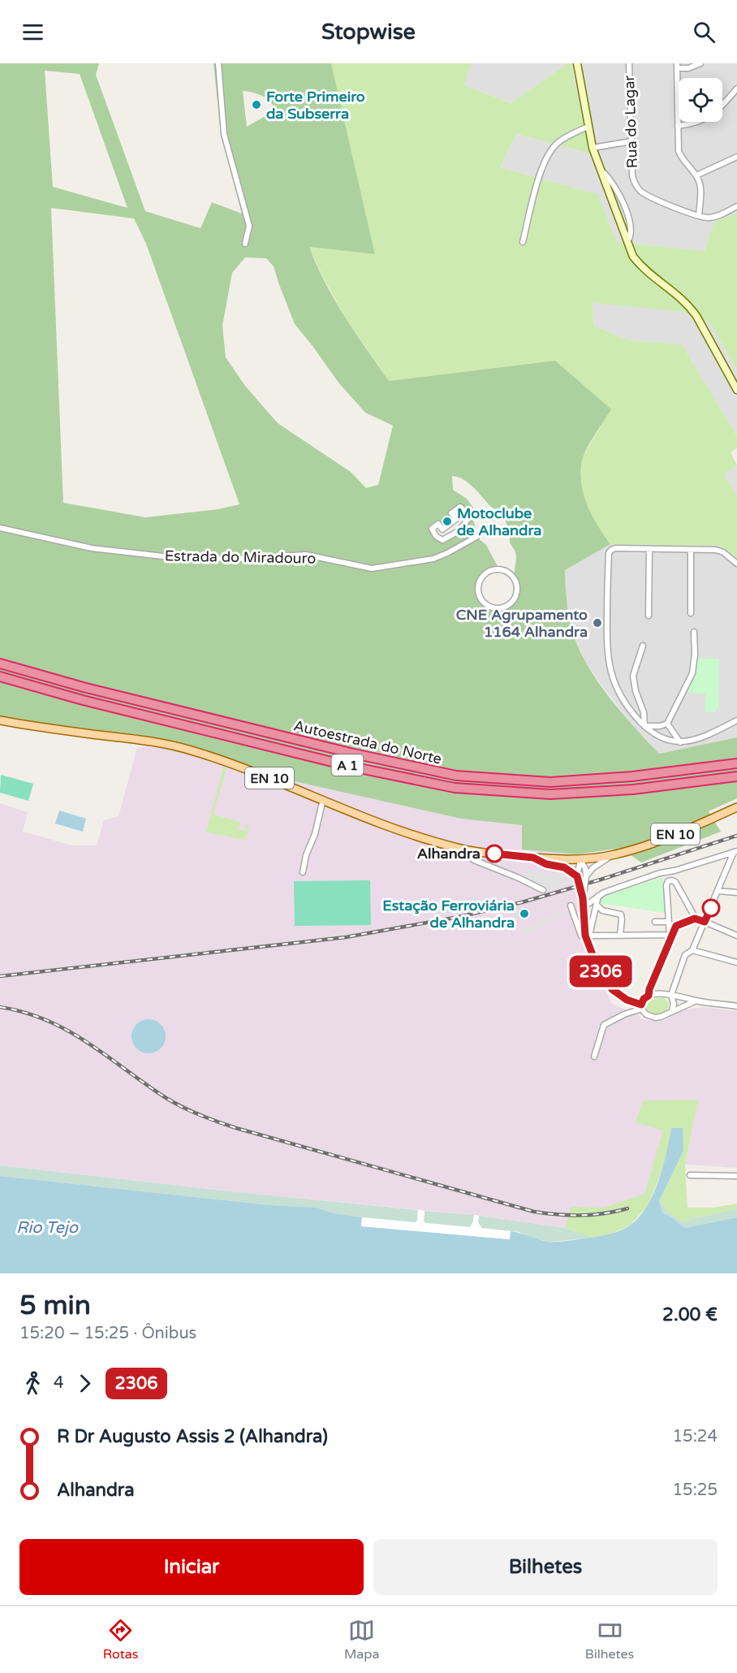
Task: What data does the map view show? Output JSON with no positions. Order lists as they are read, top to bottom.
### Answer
{
  "streets": {
    "highway": ["Autoestrada do Norte", "A 1"],
    "main road": ["EN 10"],
    "street": ["Rua do Lagar", "Estrada do Miradouro"]
  },
  "water": ["Rio Tejo"],
  "places": [
    "Forte Primeiro da Subserra",
    "Motoclube de Alhandra",
    "CNE Agrupamento 1164 Alhandra",
    "Alhandra",
    "Estação Ferroviária de Alhandra"
  ],
  "lines": ["bus line 2306"],
  "page": {
    "header": "Stopwise",
    "on_map": "2306",
    "heading": ["5 min", "15:20 – 15:25 · Ônibus", "2.00 €"],
    "legs": ["4", "2306"],
    "list": [
      {
        "name": "R Dr Augusto Assis 2 (Alhandra)",
        "value": "15:24"
      },
      {
        "name": "Alhandra",
        "value": "15:25"
      }
    ],
    "buttons": ["Iniciar", "Bilhetes"],
    "tabs": ["Rotas", "Mapa", "Bilhetes"]
  }
}
